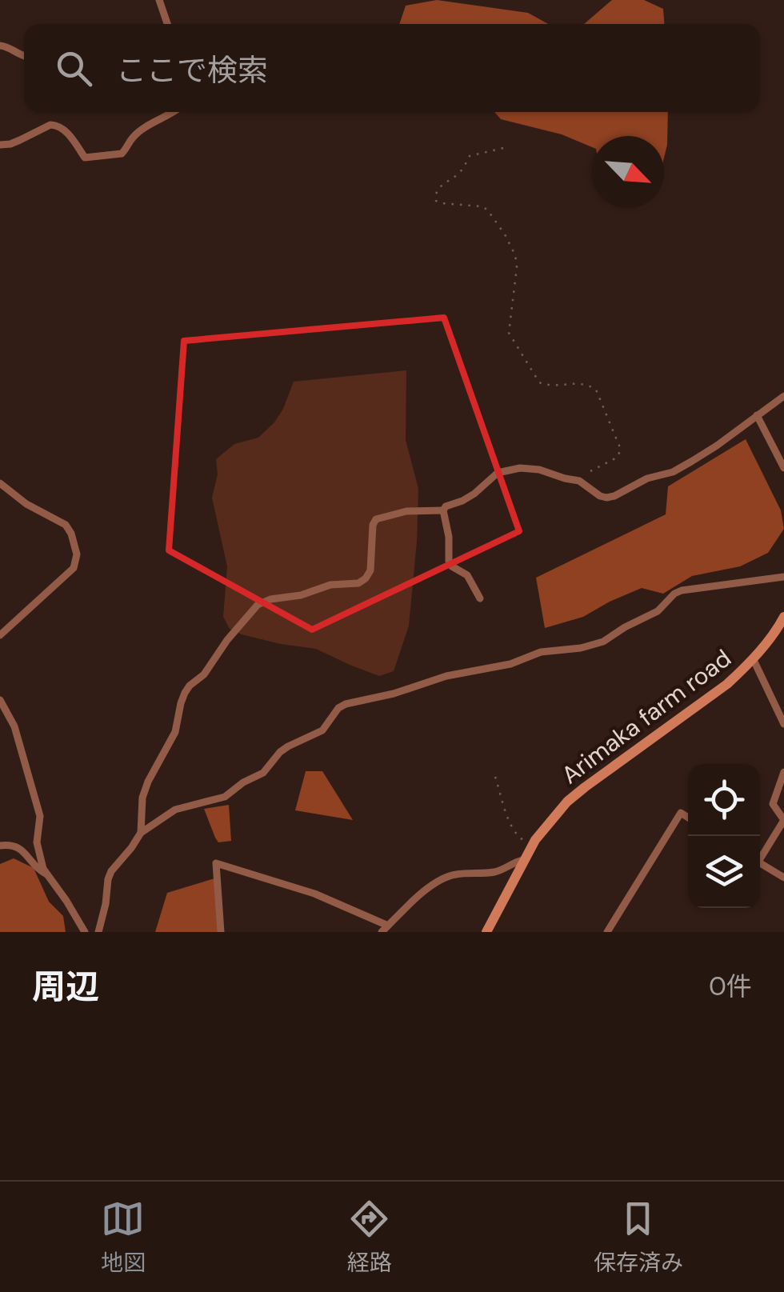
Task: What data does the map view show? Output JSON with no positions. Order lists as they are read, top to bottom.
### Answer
{
  "streets": {
    "street": ["Arimaka farm road"]
  },
  "north": "bottom right",
  "page": {
    "search": "ここで検索",
    "heading": ["周辺", "0件"],
    "nav": ["地図", "経路", "保存済み"]
  }
}
